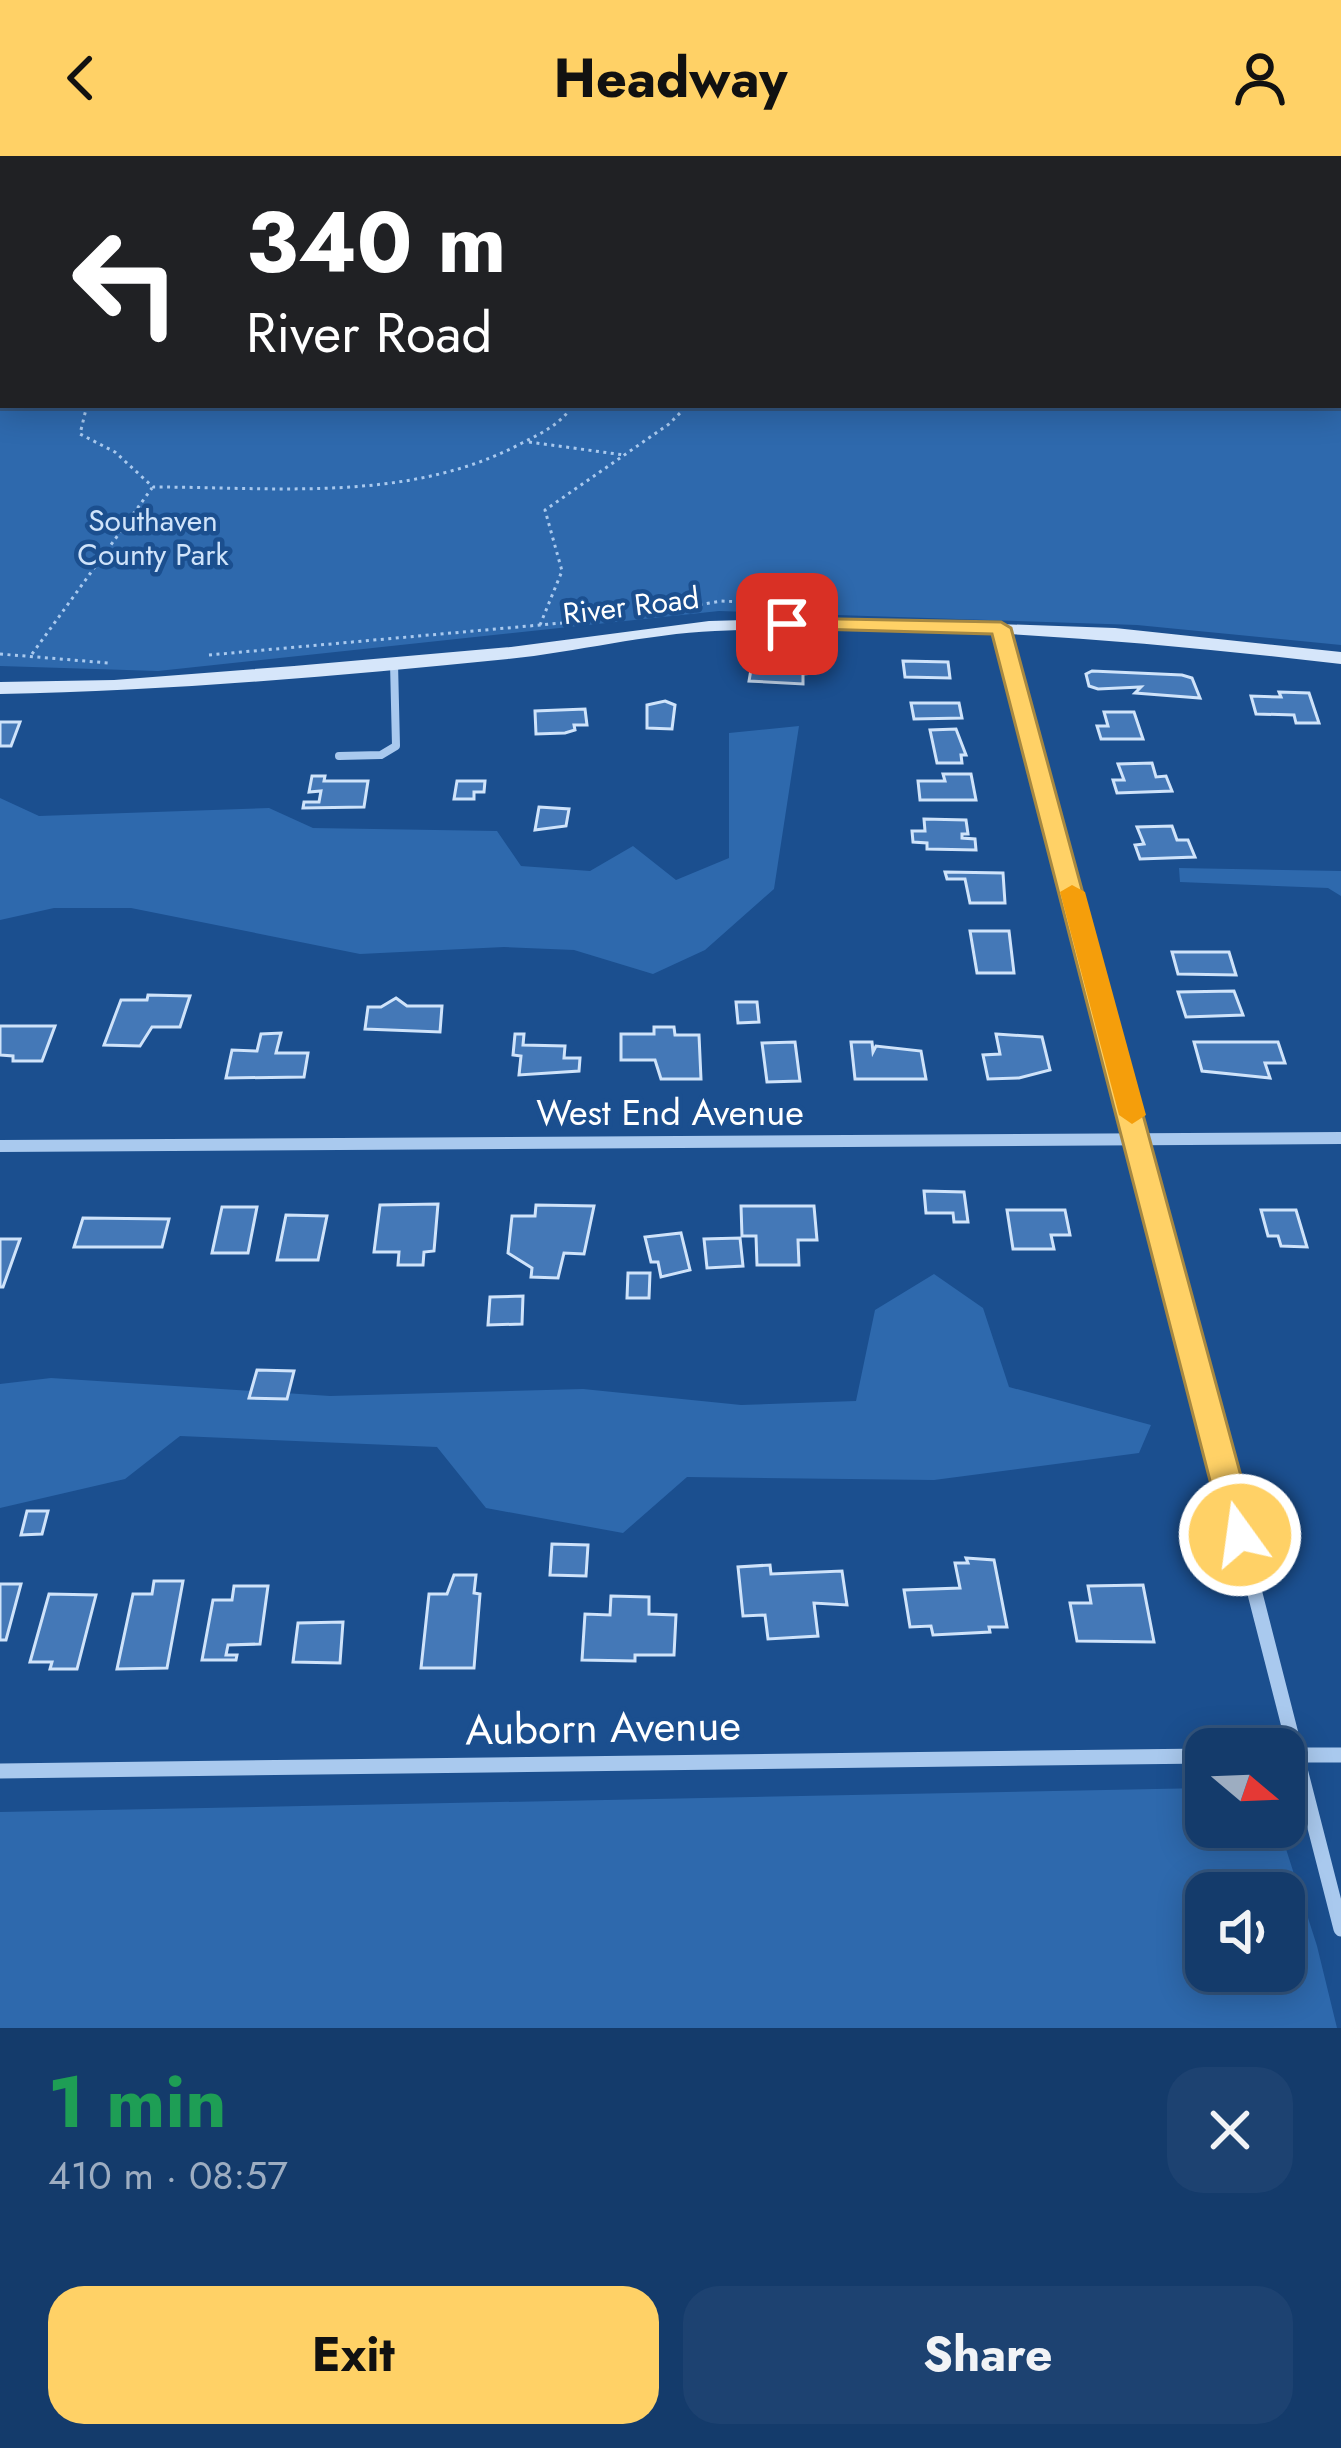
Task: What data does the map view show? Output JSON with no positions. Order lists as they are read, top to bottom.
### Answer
{
  "streets": {
    "street": ["River Road", "West End Avenue", "Auborn Avenue"]
  },
  "parks": ["Southaven County Park"],
  "north": "right",
  "page": {
    "header": "Headway",
    "turn": ["340 m", "River Road"],
    "heading": ["1 min", "410 m · 08:57"],
    "buttons": ["Exit", "Share"]
  }
}
